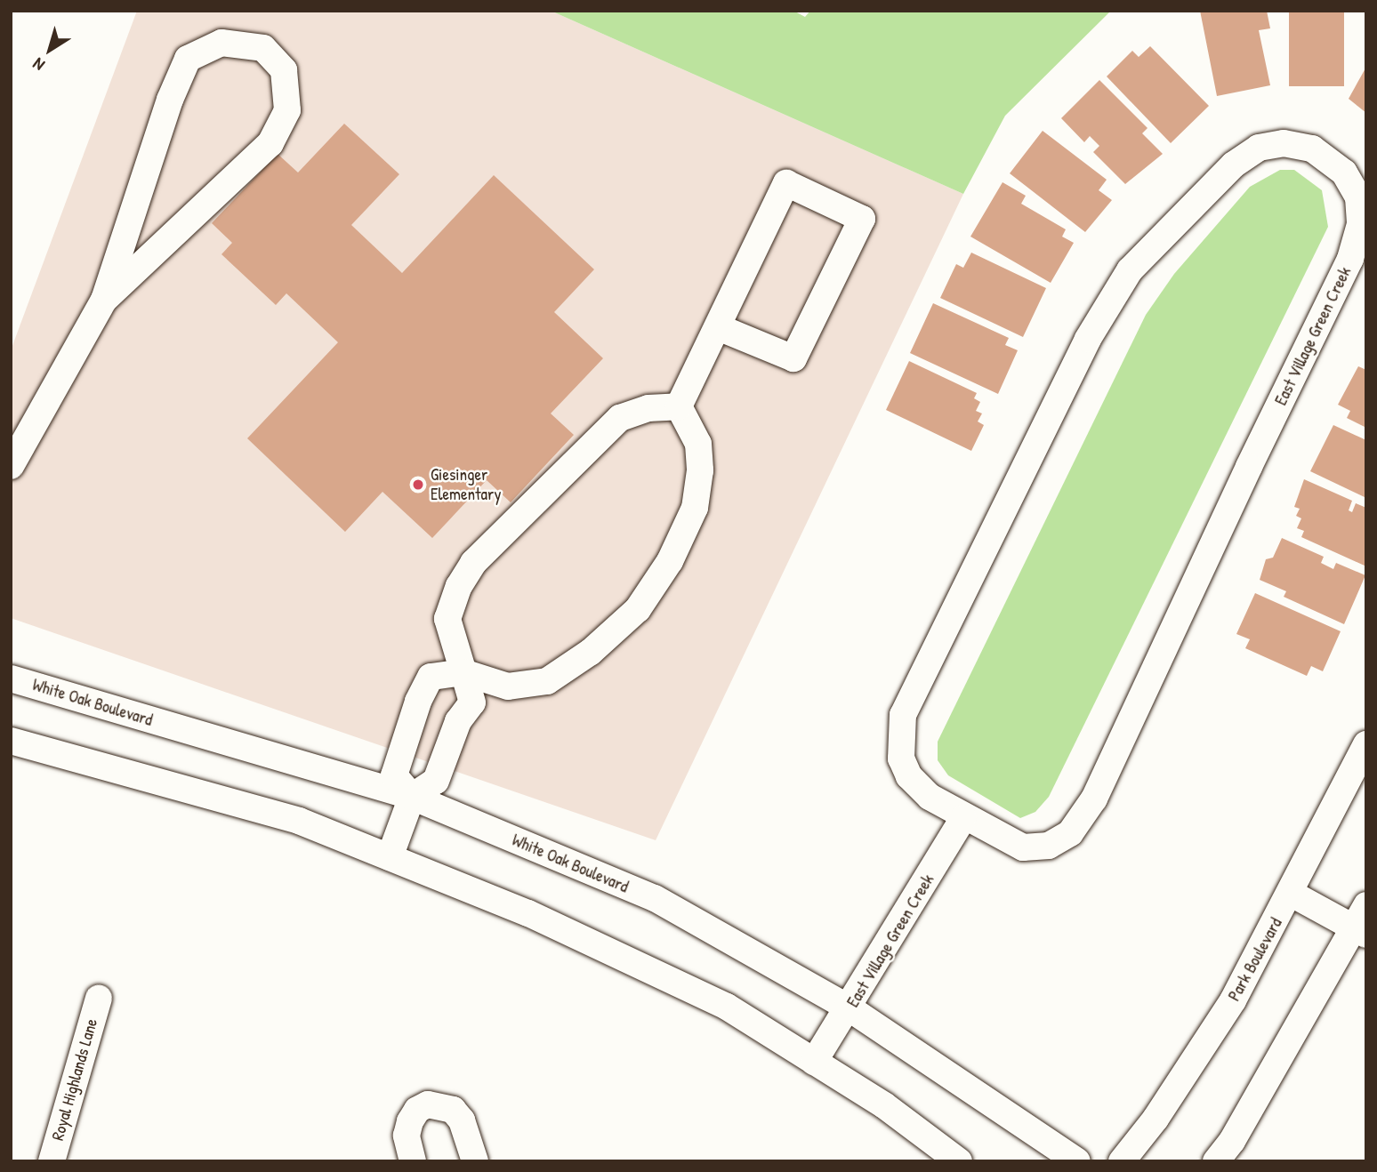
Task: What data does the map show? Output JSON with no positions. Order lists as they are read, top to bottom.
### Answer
{
  "streets": {
    "street": [
      "East Village Green Creek",
      "White Oak Boulevard",
      "Park Boulevard",
      "Royal Highlands Lane"
    ]
  },
  "crossings": [
    ["East Village Green Creek", "White Oak Boulevard"]
  ],
  "places": ["Giesinger Elementary"],
  "north": "bottom left"
}
